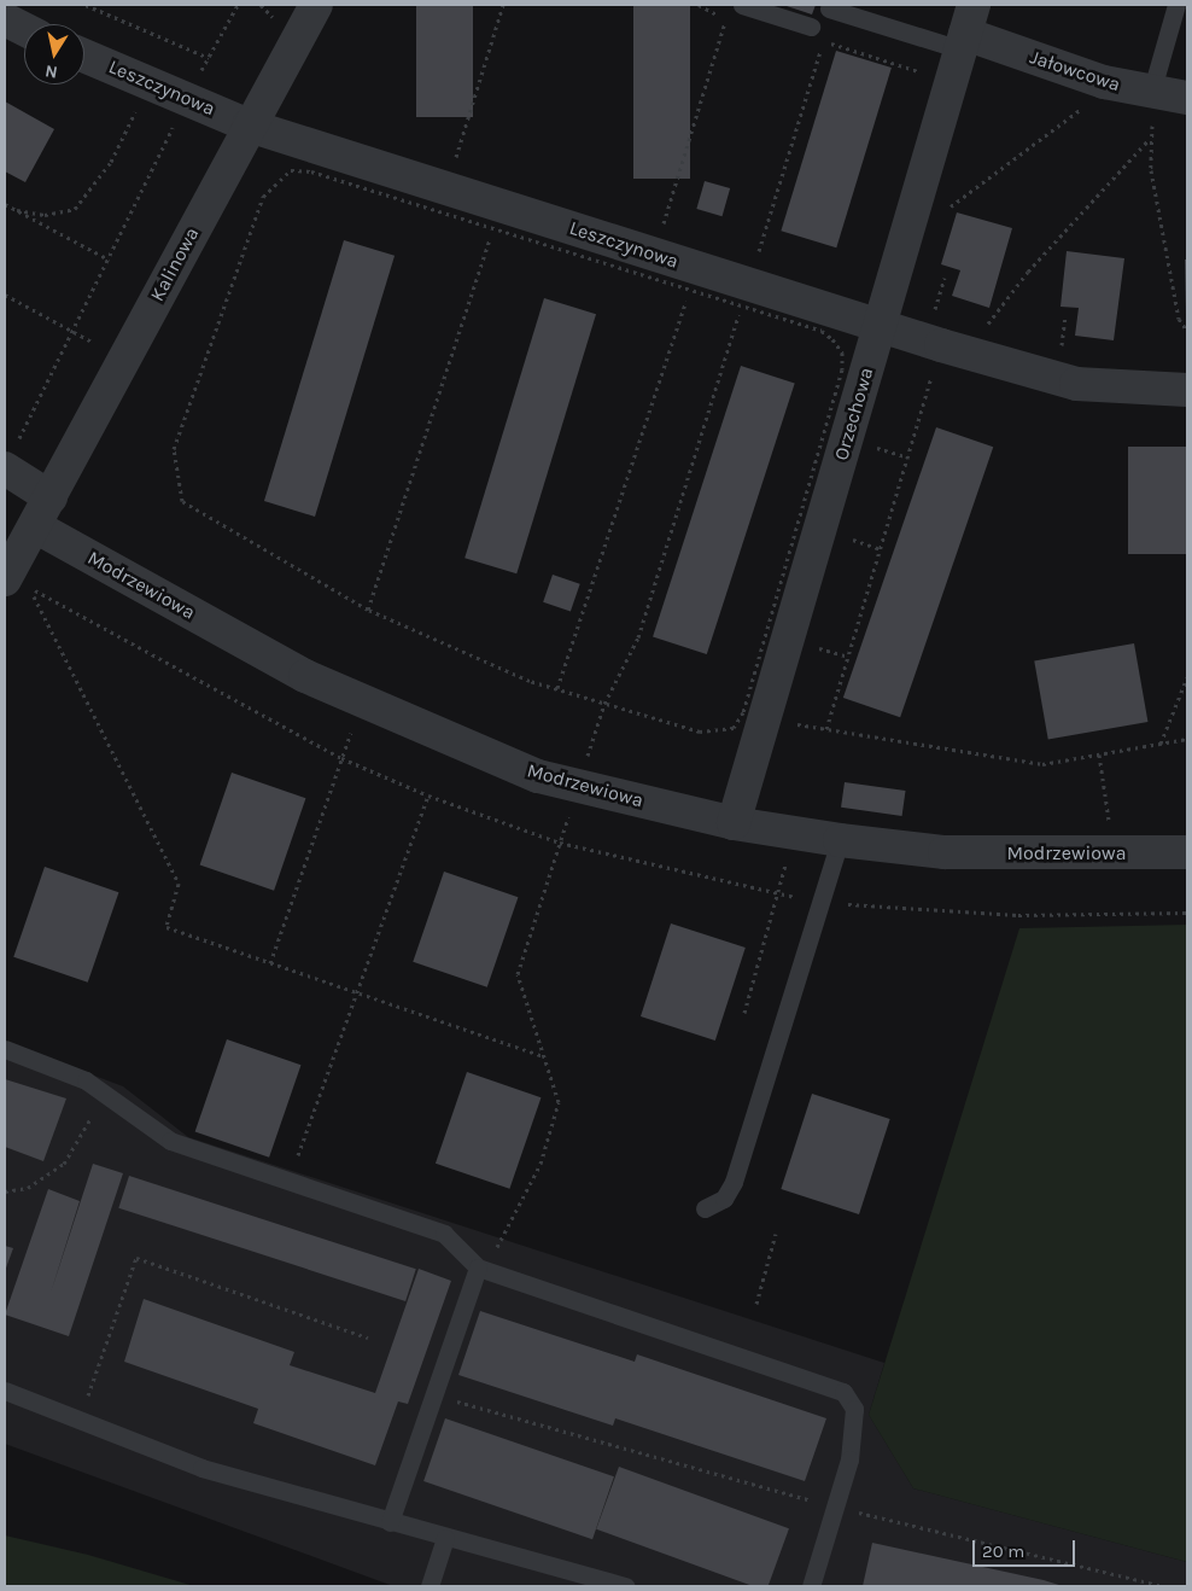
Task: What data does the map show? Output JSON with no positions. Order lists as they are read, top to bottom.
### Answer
{
  "streets": {
    "street": [
      "Jałowcowa",
      "Leszczynowa",
      "Kalinowa",
      "Orzechowa",
      "Modrzewiowa"
    ]
  },
  "crossings": [
    ["Jałowcowa", "Orzechowa"],
    ["Leszczynowa", "Kalinowa"],
    ["Leszczynowa", "Orzechowa"],
    ["Kalinowa", "Modrzewiowa"],
    ["Orzechowa", "Modrzewiowa"]
  ],
  "scale_bar": "20 m",
  "north": "bottom"
}
